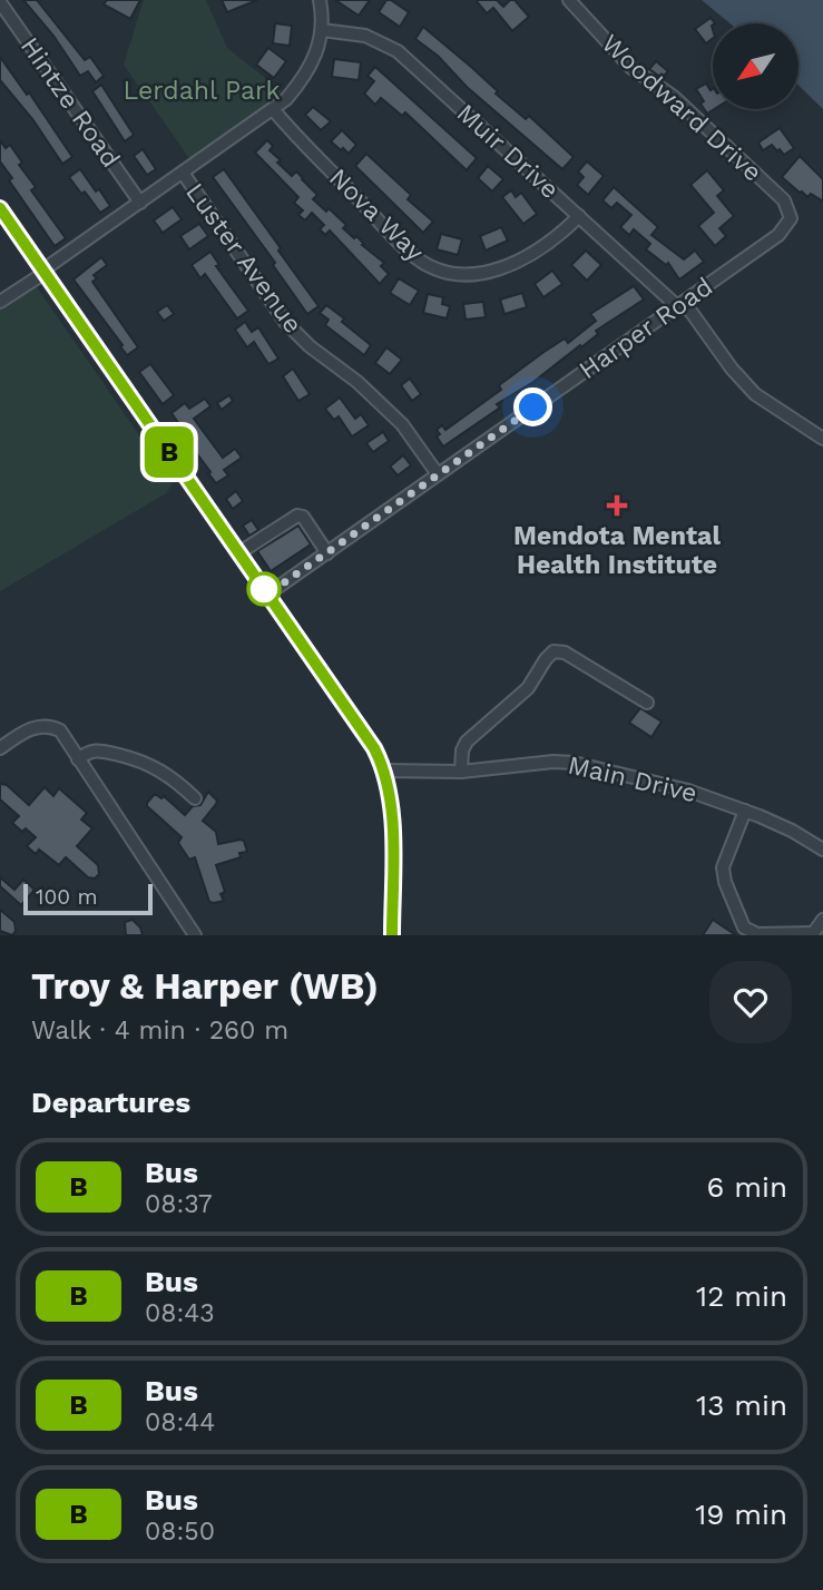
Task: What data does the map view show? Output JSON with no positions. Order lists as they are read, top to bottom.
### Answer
{
  "streets": {
    "street": [
      "Hintze Road",
      "Woodward Drive",
      "Muir Drive",
      "Nova Way",
      "Luster Avenue",
      "Harper Road",
      "Main Drive"
    ]
  },
  "crossings": [
    ["Woodward Drive", "Harper Road"],
    ["Muir Drive", "Nova Way"],
    ["Muir Drive", "Harper Road"],
    ["Luster Avenue", "Harper Road"]
  ],
  "parks": ["Lerdahl Park"],
  "places": {
    "health": ["Mendota Mental Health Institute"]
  },
  "lines": ["bus line B"],
  "scale_bar": "100 m",
  "north": "bottom left",
  "page": {
    "on_map": "B",
    "scale": "100 m",
    "heading": [
      ["Troy & Harper (WB)", "Walk · 4 min · 260 m"],
      "Departures"
    ],
    "list": [
      {
        "mark": "B",
        "name": "Bus",
        "note": "08:37",
        "value": "6 min"
      },
      {
        "mark": "B",
        "name": "Bus",
        "note": "08:43",
        "value": "12 min"
      },
      {
        "mark": "B",
        "name": "Bus",
        "note": "08:44",
        "value": "13 min"
      },
      {
        "mark": "B",
        "name": "Bus",
        "note": "08:50",
        "value": "19 min"
      }
    ]
  }
}
